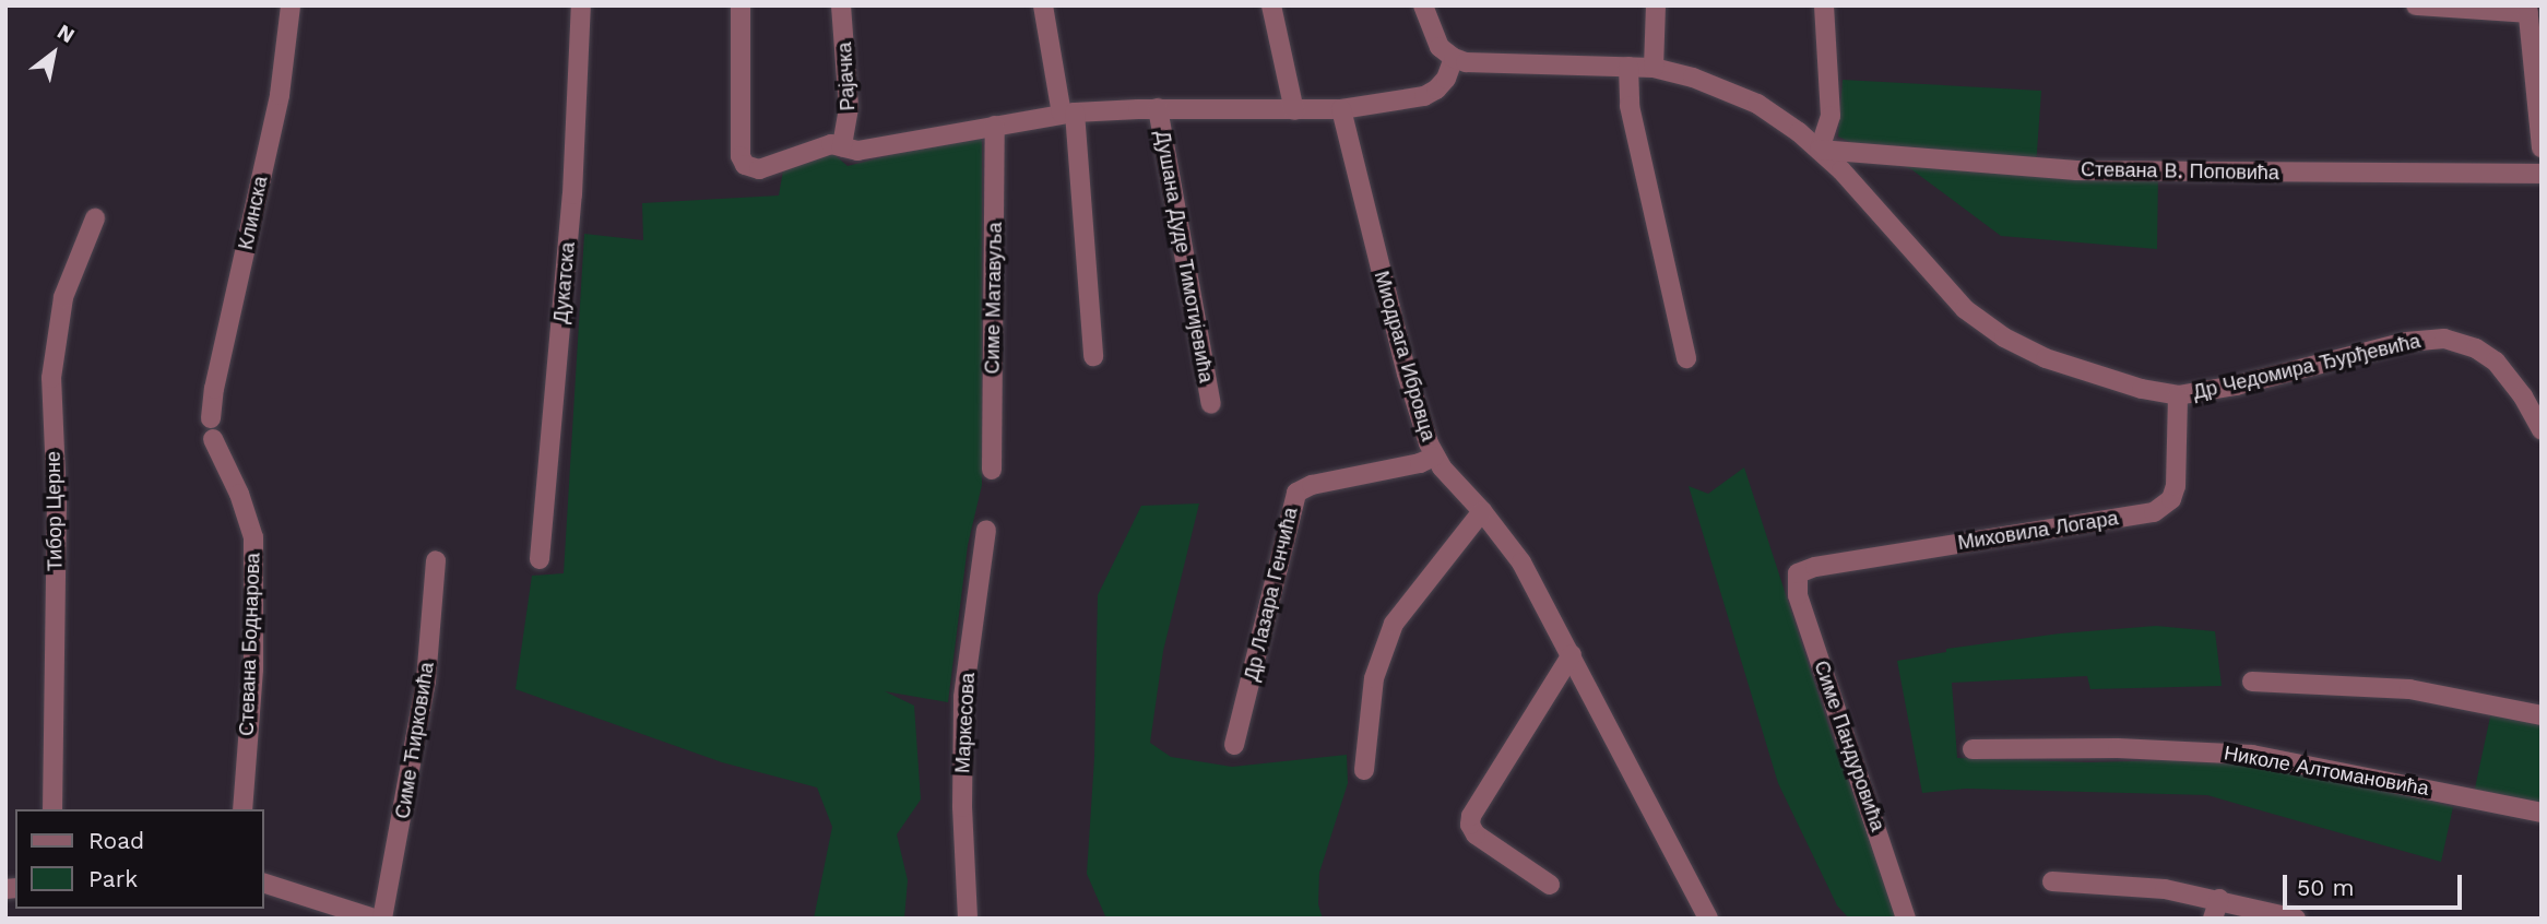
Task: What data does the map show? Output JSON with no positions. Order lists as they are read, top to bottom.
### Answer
{
  "streets": {
    "street": [
      "Рајачка",
      "Стевана В. Поповића",
      "Клинска",
      "Душана Дуде Тимотијевића",
      "Дукатска",
      "Симе Матавуља",
      "Миодрага Ибровца",
      "Др Чедомира Ђурђевића",
      "Тибор Церне",
      "Миховила Логара",
      "Др Лазара Генчића",
      "Стевана Боднарова",
      "Маркесова",
      "Симе Ћирковића",
      "Симе Пандуровића",
      "Николе Алтомановића"
    ]
  },
  "crossings": [
    ["Рајачка", "Душана Дуде Тимотијевића"],
    ["Стевана В. Поповића", "Др Чедомира Ђурђевића"],
    ["Душана Дуде Тимотијевића", "Симе Матавуља"],
    ["Душана Дуде Тимотијевића", "Миодрага Ибровца"],
    ["Душана Дуде Тимотијевића", "Др Чедомира Ђурђевића"],
    ["Миодрага Ибровца", "Др Лазара Генчића"],
    ["Др Чедомира Ђурђевића", "Миховила Логара"],
    ["Миховила Логара", "Симе Пандуровића"]
  ],
  "legend": ["Road", "Park"],
  "scale_bar": "50 m",
  "north": "top right"
}
